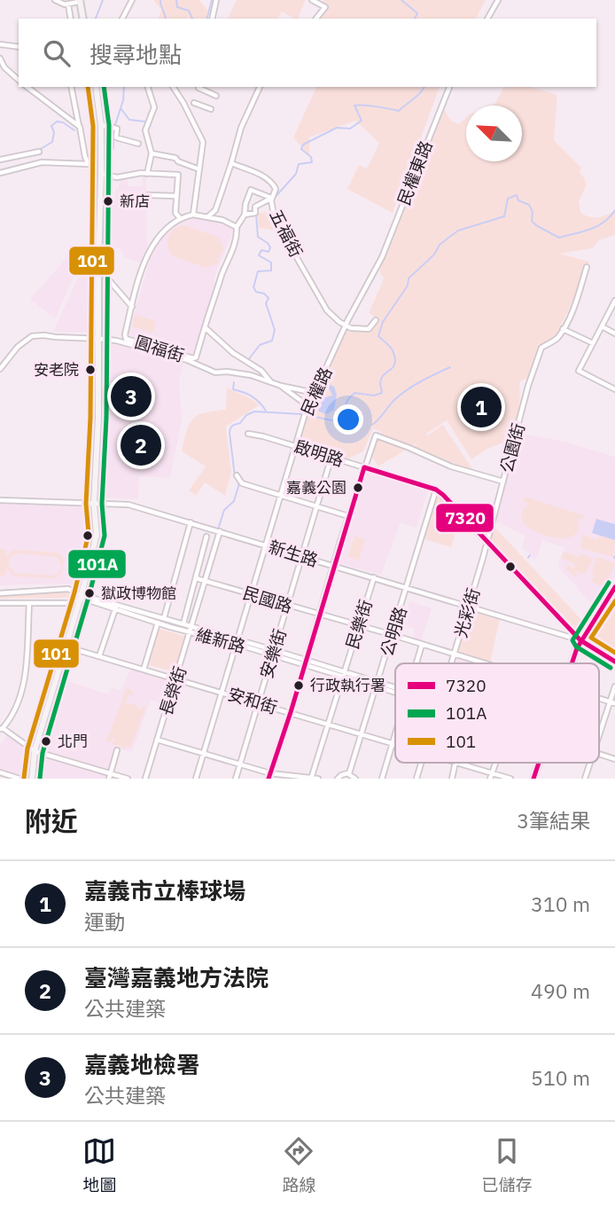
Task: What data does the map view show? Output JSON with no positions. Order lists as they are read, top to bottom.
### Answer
{
  "streets": {
    "street": [
      "民權東路",
      "五福街",
      "圓福街",
      "民權路",
      "公園街",
      "啟明路",
      "新生路",
      "民國路",
      "光彩街",
      "民樂街",
      "公明路",
      "維新路",
      "安樂街",
      "長榮街",
      "安和街"
    ]
  },
  "crossings": [
    ["民權東路", "民權路"],
    ["五福街", "民權路"],
    ["圓福街", "民權路"],
    ["民權路", "啟明路"],
    ["民權路", "新生路"],
    ["民權路", "民國路"],
    ["民權路", "維新路"],
    ["民權路", "安和街"],
    ["公園街", "啟明路"],
    ["公園街", "光彩街"],
    ["啟明路", "新生路"],
    ["啟明路", "光彩街"],
    ["啟明路", "公明路"],
    ["啟明路", "安樂街"],
    ["新生路", "光彩街"],
    ["新生路", "民樂街"],
    ["新生路", "公明路"],
    ["新生路", "安樂街"],
    ["新生路", "長榮街"],
    ["民國路", "光彩街"],
    ["民國路", "民樂街"],
    ["民國路", "公明路"],
    ["民國路", "安樂街"],
    ["民國路", "長榮街"],
    ["民樂街", "維新路"],
    ["民樂街", "安和街"],
    ["公明路", "維新路"],
    ["公明路", "安和街"],
    ["維新路", "安樂街"],
    ["維新路", "長榮街"],
    ["安樂街", "安和街"],
    ["長榮街", "安和街"]
  ],
  "places": [
    "新店",
    "安老院",
    "嘉義公園",
    "獄政博物館",
    "行政執行署",
    "北門"
  ],
  "lines": ["transit line 101A", "transit line 101", "transit line 7320"],
  "legend": ["7320", "101A", "101"],
  "north": "top left",
  "page": {
    "search": "搜尋地點",
    "pins": ["3", "1", "2"],
    "heading": ["附近", "3筆結果"],
    "list": [
      {
        "mark": "1",
        "name": "嘉義市立棒球場",
        "note": "運動",
        "value": "310 m"
      },
      {
        "mark": "2",
        "name": "臺灣嘉義地方法院",
        "note": "公共建築",
        "value": "490 m"
      },
      {
        "mark": "3",
        "name": "嘉義地檢署",
        "note": "公共建築",
        "value": "510 m"
      }
    ],
    "nav": ["地圖", "路線", "已儲存"]
  }
}
